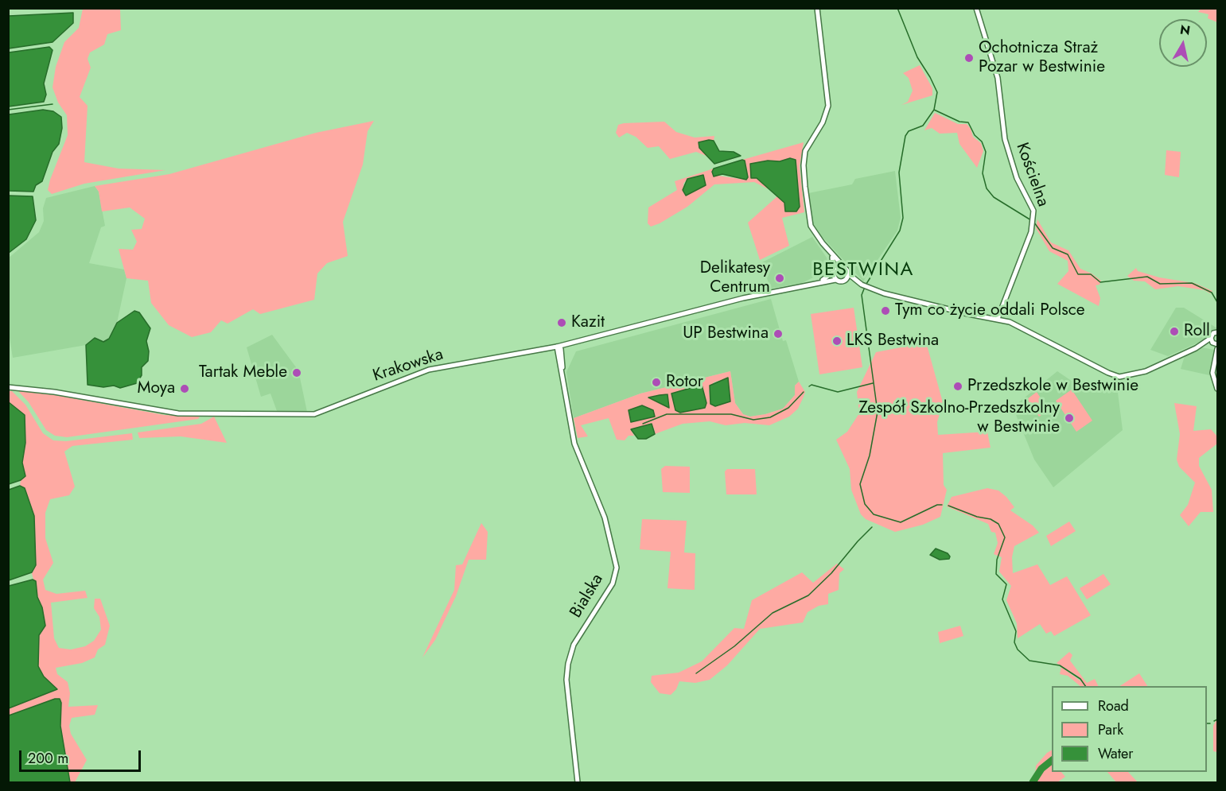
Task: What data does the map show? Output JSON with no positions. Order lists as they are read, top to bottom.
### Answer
{
  "streets": {
    "street": ["Kościelna", "Krakowska", "Bialska"]
  },
  "crossings": [
    ["Krakowska", "Bialska"]
  ],
  "districts": ["BESTWINA"],
  "places": [
    "Ochotnicza Straż Pozar w Bestwinie",
    "Delikatesy Centrum",
    "Tym co życie oddali Polsce",
    "Kazit",
    "Roll",
    "UP Bestwina",
    "LKS Bestwina",
    "Tartak Meble",
    "Rotor",
    "Przedszkole w Bestwinie",
    "Moya",
    "Zespół Szkolno-Przedszkolny w Bestwinie"
  ],
  "legend": ["Road", "Park", "Water"],
  "scale_bar": "200 m",
  "north": "top"
}
